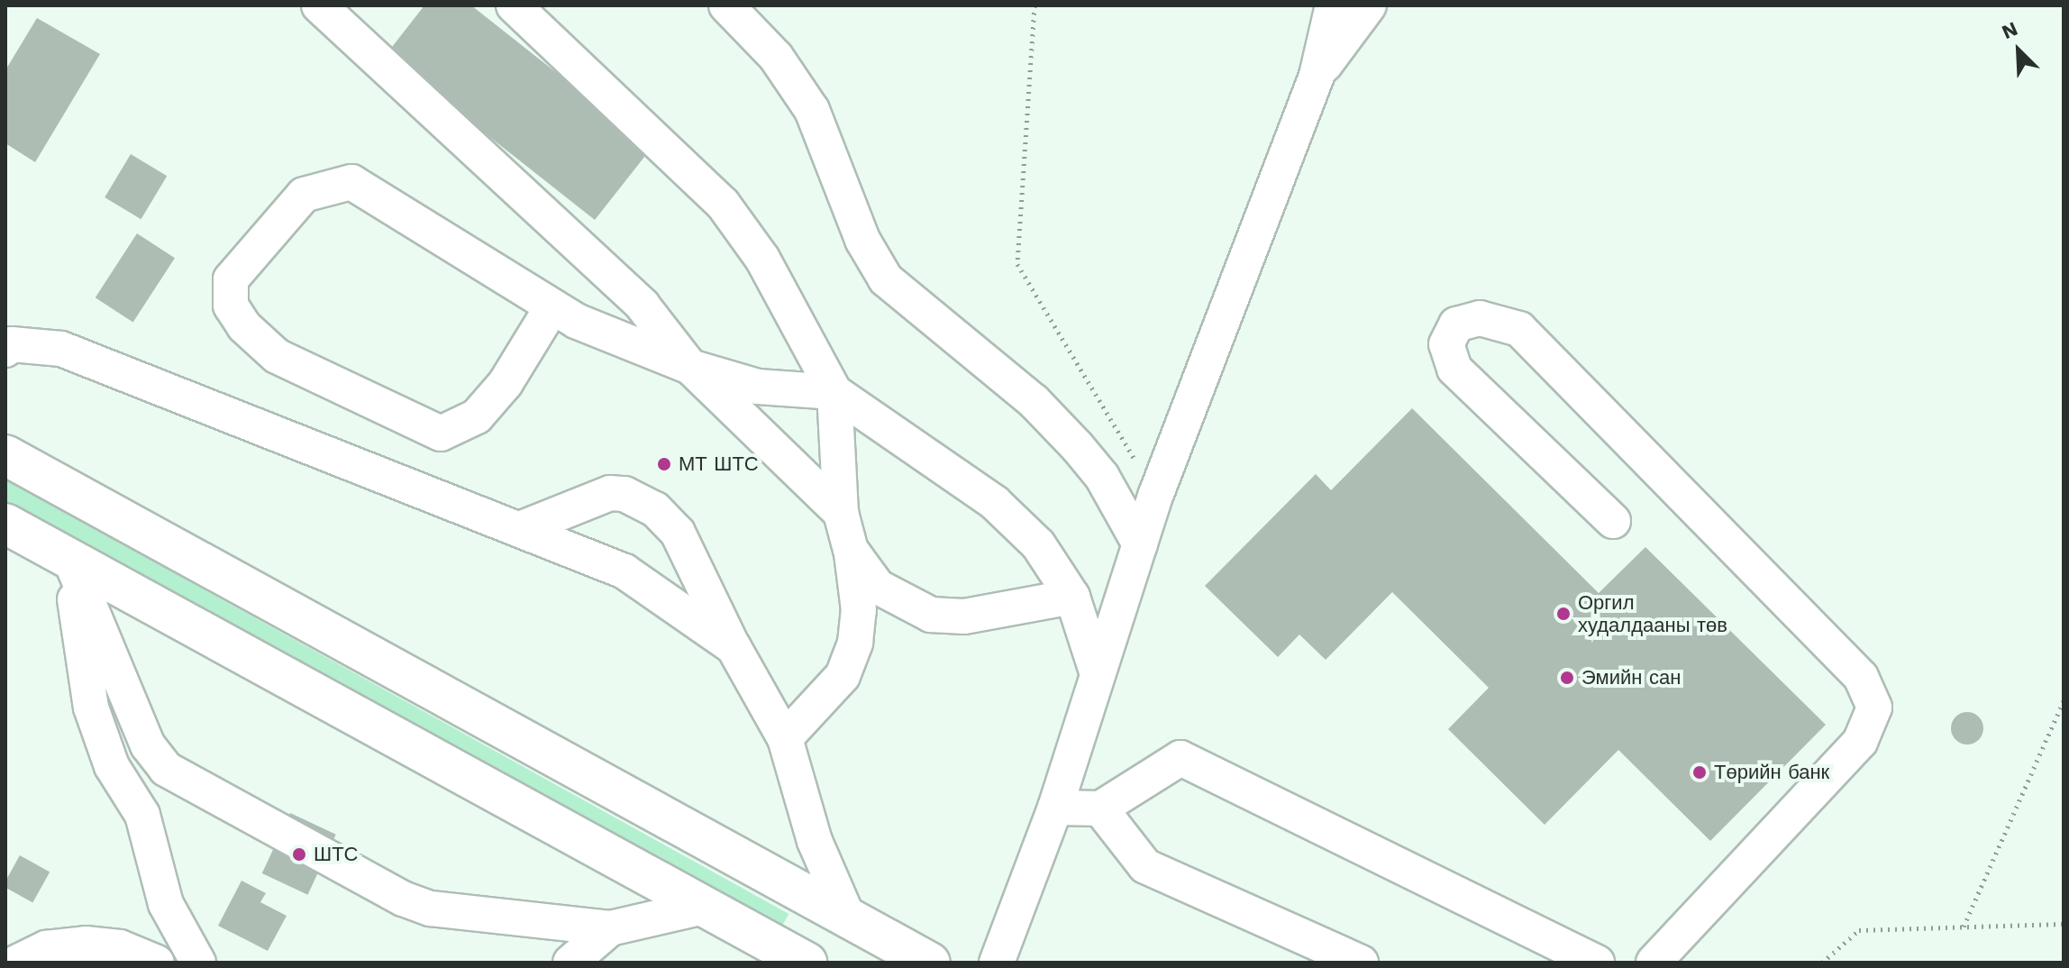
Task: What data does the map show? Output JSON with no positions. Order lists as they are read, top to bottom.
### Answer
{
  "places": [
    "МТ ШТС",
    "Оргил худалдааны төв",
    "Эмийн сан",
    "Төрийн банк",
    "ШТС"
  ],
  "north": "top left"
}
